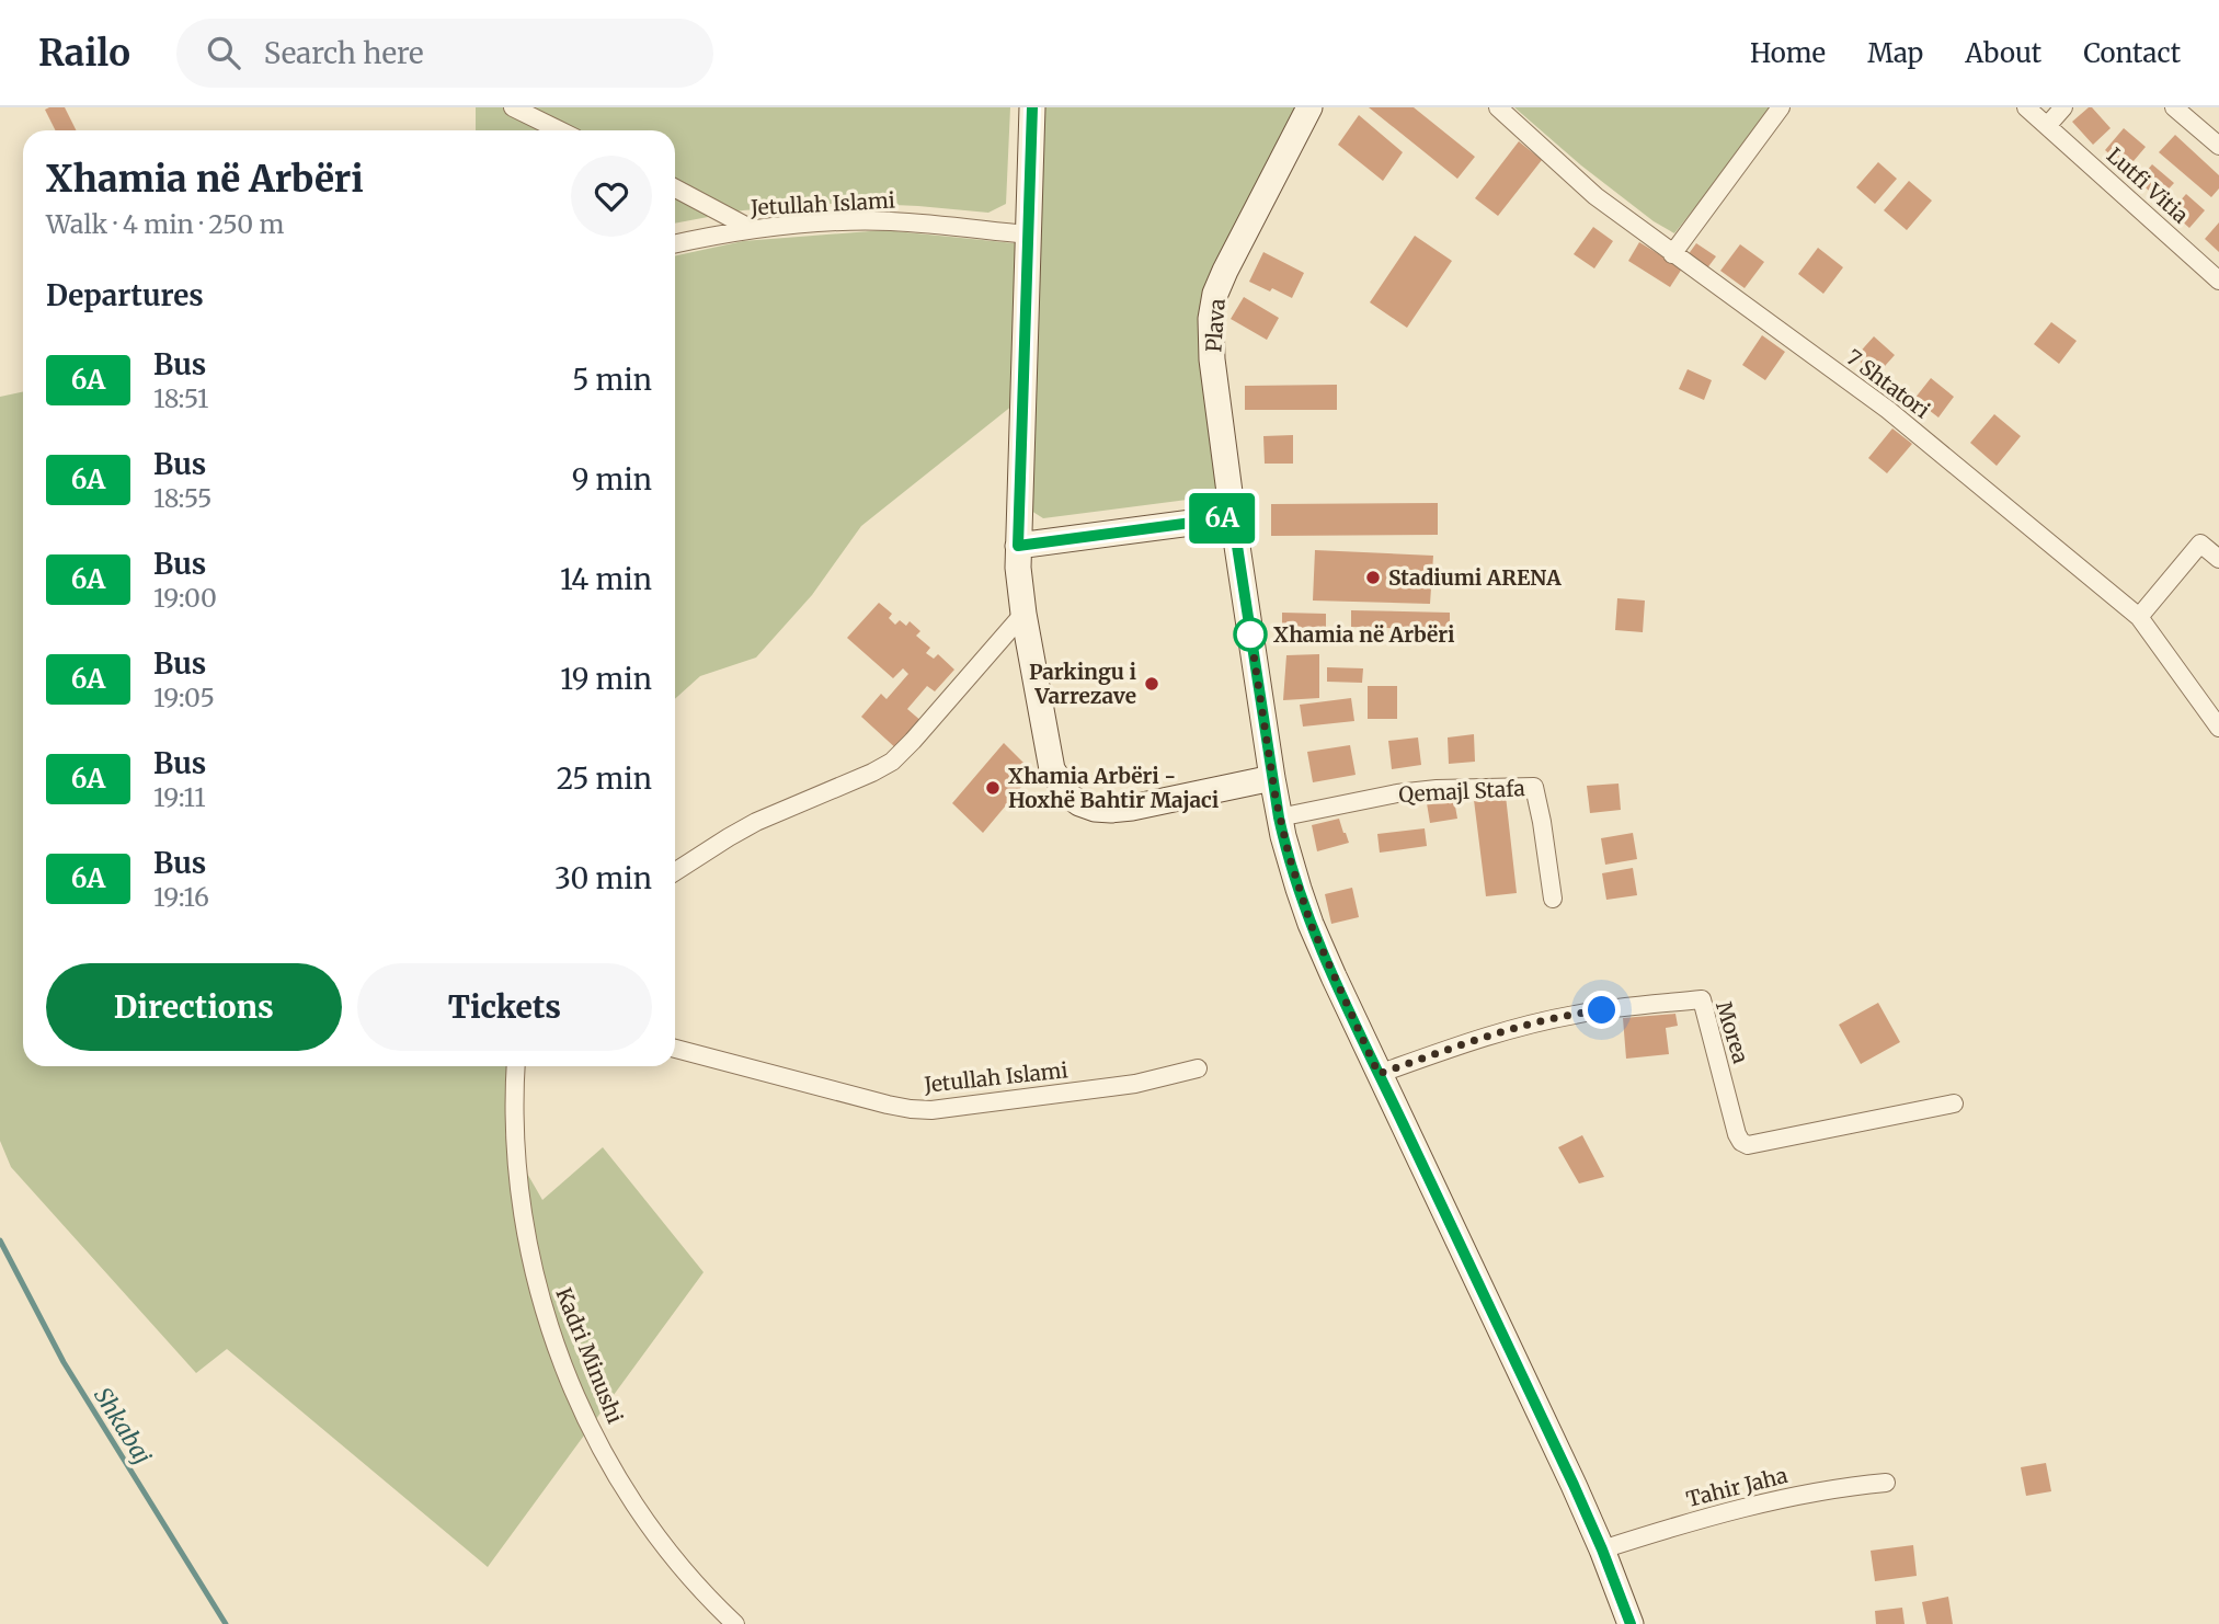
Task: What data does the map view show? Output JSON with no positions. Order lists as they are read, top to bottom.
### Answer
{
  "streets": {
    "street": [
      "Lutfi Vitia",
      "Jetullah Islami",
      "Plava",
      "7 Shtatori",
      "Qemajl Stafa",
      "Morea",
      "Kadri Minushi",
      "Tahir Jaha"
    ]
  },
  "crossings": [
    ["Plava", "Qemajl Stafa"],
    ["Plava", "Morea"],
    ["Plava", "Tahir Jaha"]
  ],
  "water": ["Shkabaj"],
  "places": [
    "Stadiumi ARENA",
    "Xhamia në Arbëri",
    "Parkingu i Varrezave",
    "Xhamia Arbëri - Hoxhë Bahtir Majaci"
  ],
  "lines": ["bus line 6A"],
  "page": {
    "header": "Railo",
    "search": "Search here",
    "nav": [
      "Home",
      "Map",
      "About",
      "Contact"
    ],
    "on_map": "6A",
    "heading": [
      ["Xhamia në Arbëri", "Walk · 4 min · 250 m"],
      "Departures"
    ],
    "list": [
      {
        "mark": "6A",
        "name": "Bus",
        "note": "18:51",
        "value": "5 min"
      },
      {
        "mark": "6A",
        "name": "Bus",
        "note": "18:55",
        "value": "9 min"
      },
      {
        "mark": "6A",
        "name": "Bus",
        "note": "19:00",
        "value": "14 min"
      },
      {
        "mark": "6A",
        "name": "Bus",
        "note": "19:05",
        "value": "19 min"
      },
      {
        "mark": "6A",
        "name": "Bus",
        "note": "19:11",
        "value": "25 min"
      },
      {
        "mark": "6A",
        "name": "Bus",
        "note": "19:16",
        "value": "30 min"
      }
    ],
    "buttons": ["Directions", "Tickets"]
  }
}
